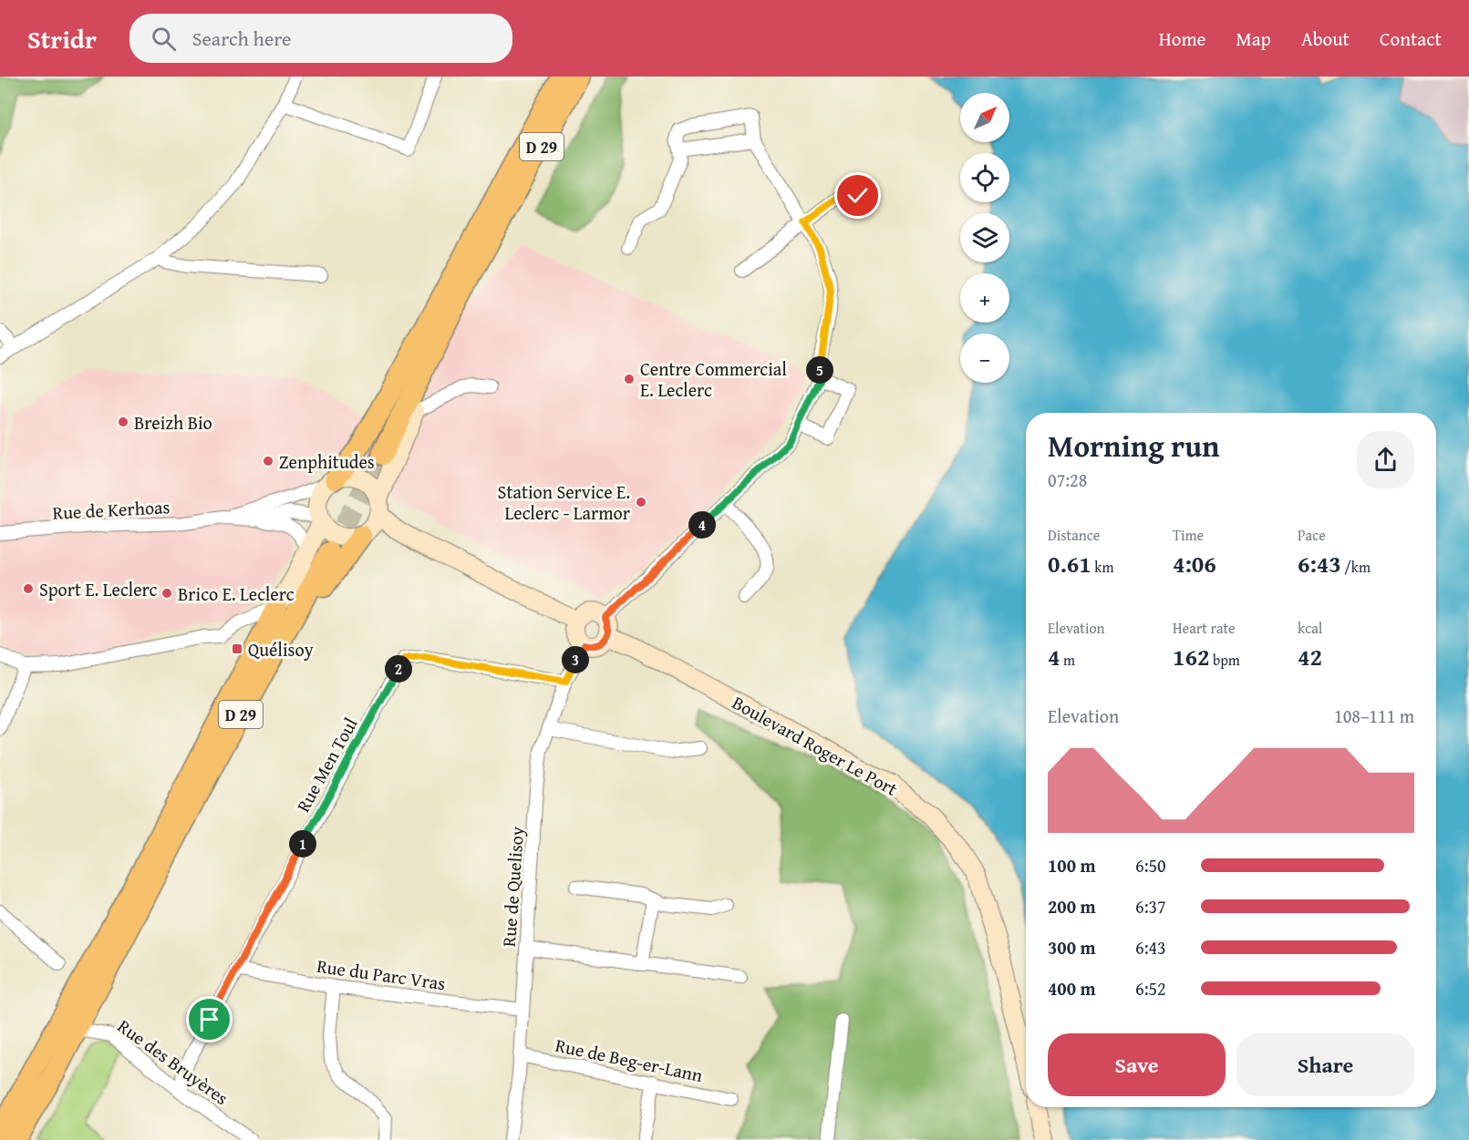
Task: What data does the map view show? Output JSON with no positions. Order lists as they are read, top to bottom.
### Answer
{
  "streets": {
    "main road": ["D 29"],
    "street": [
      "Rue de Kerhoas",
      "Boulevard Roger Le Port",
      "Rue Men Toul",
      "Rue de Quelisoy",
      "Rue du Parc Vras",
      "Rue de Beg-er-Lann",
      "Rue des Bruyères"
    ]
  },
  "crossings": [
    ["D 29", "Rue des Bruyères"],
    ["Boulevard Roger Le Port", "Rue de Quelisoy"],
    ["Rue Men Toul", "Rue de Quelisoy"],
    ["Rue Men Toul", "Rue du Parc Vras"],
    ["Rue Men Toul", "Rue des Bruyères"],
    ["Rue de Quelisoy", "Rue du Parc Vras"],
    ["Rue de Quelisoy", "Rue de Beg-er-Lann"]
  ],
  "places": {
    "other": [
      "Centre Commercial E. Leclerc",
      "Breizh Bio",
      "Zenphitudes",
      "Station Service E. Leclerc - Larmor",
      "Sport E. Leclerc",
      "Brico E. Leclerc"
    ],
    "transit": ["Quélisoy"]
  },
  "north": "top right",
  "page": {
    "header": "Stridr",
    "search": "Search here",
    "nav": [
      "Home",
      "Map",
      "About",
      "Contact"
    ],
    "map_buttons": ["+", "−"],
    "pins": [
      "5",
      "4",
      "3",
      "2",
      "1"
    ],
    "heading": ["Morning run", "07:28"],
    "stats": [
      ["Distance", "0.61 km"],
      ["Time", "4:06"],
      ["Pace", "6:43 /km"],
      ["Elevation", "4 m"],
      ["Heart rate", "162 bpm"],
      ["kcal", "42"]
    ],
    "chart": ["Elevation", "108–111 m"],
    "list": [
      {
        "name": "100 m",
        "note": "6:50"
      },
      {
        "name": "200 m",
        "note": "6:37"
      },
      {
        "name": "300 m",
        "note": "6:43"
      },
      {
        "name": "400 m",
        "note": "6:52"
      }
    ],
    "buttons": ["Save", "Share"]
  }
}
